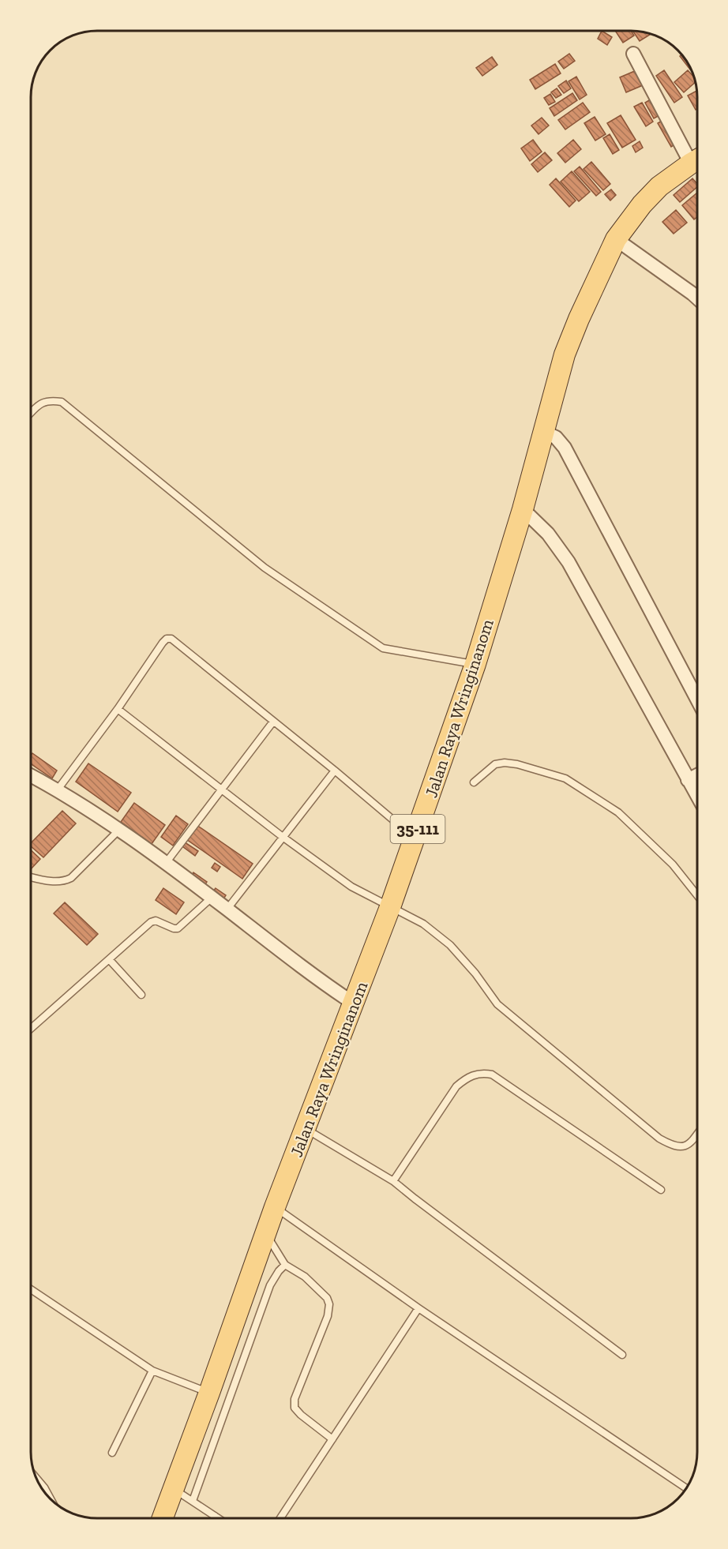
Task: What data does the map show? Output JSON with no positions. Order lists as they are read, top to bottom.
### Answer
{
  "streets": {
    "main road": ["Jalan Raya Wringinanom", "35-111"]
  }
}
